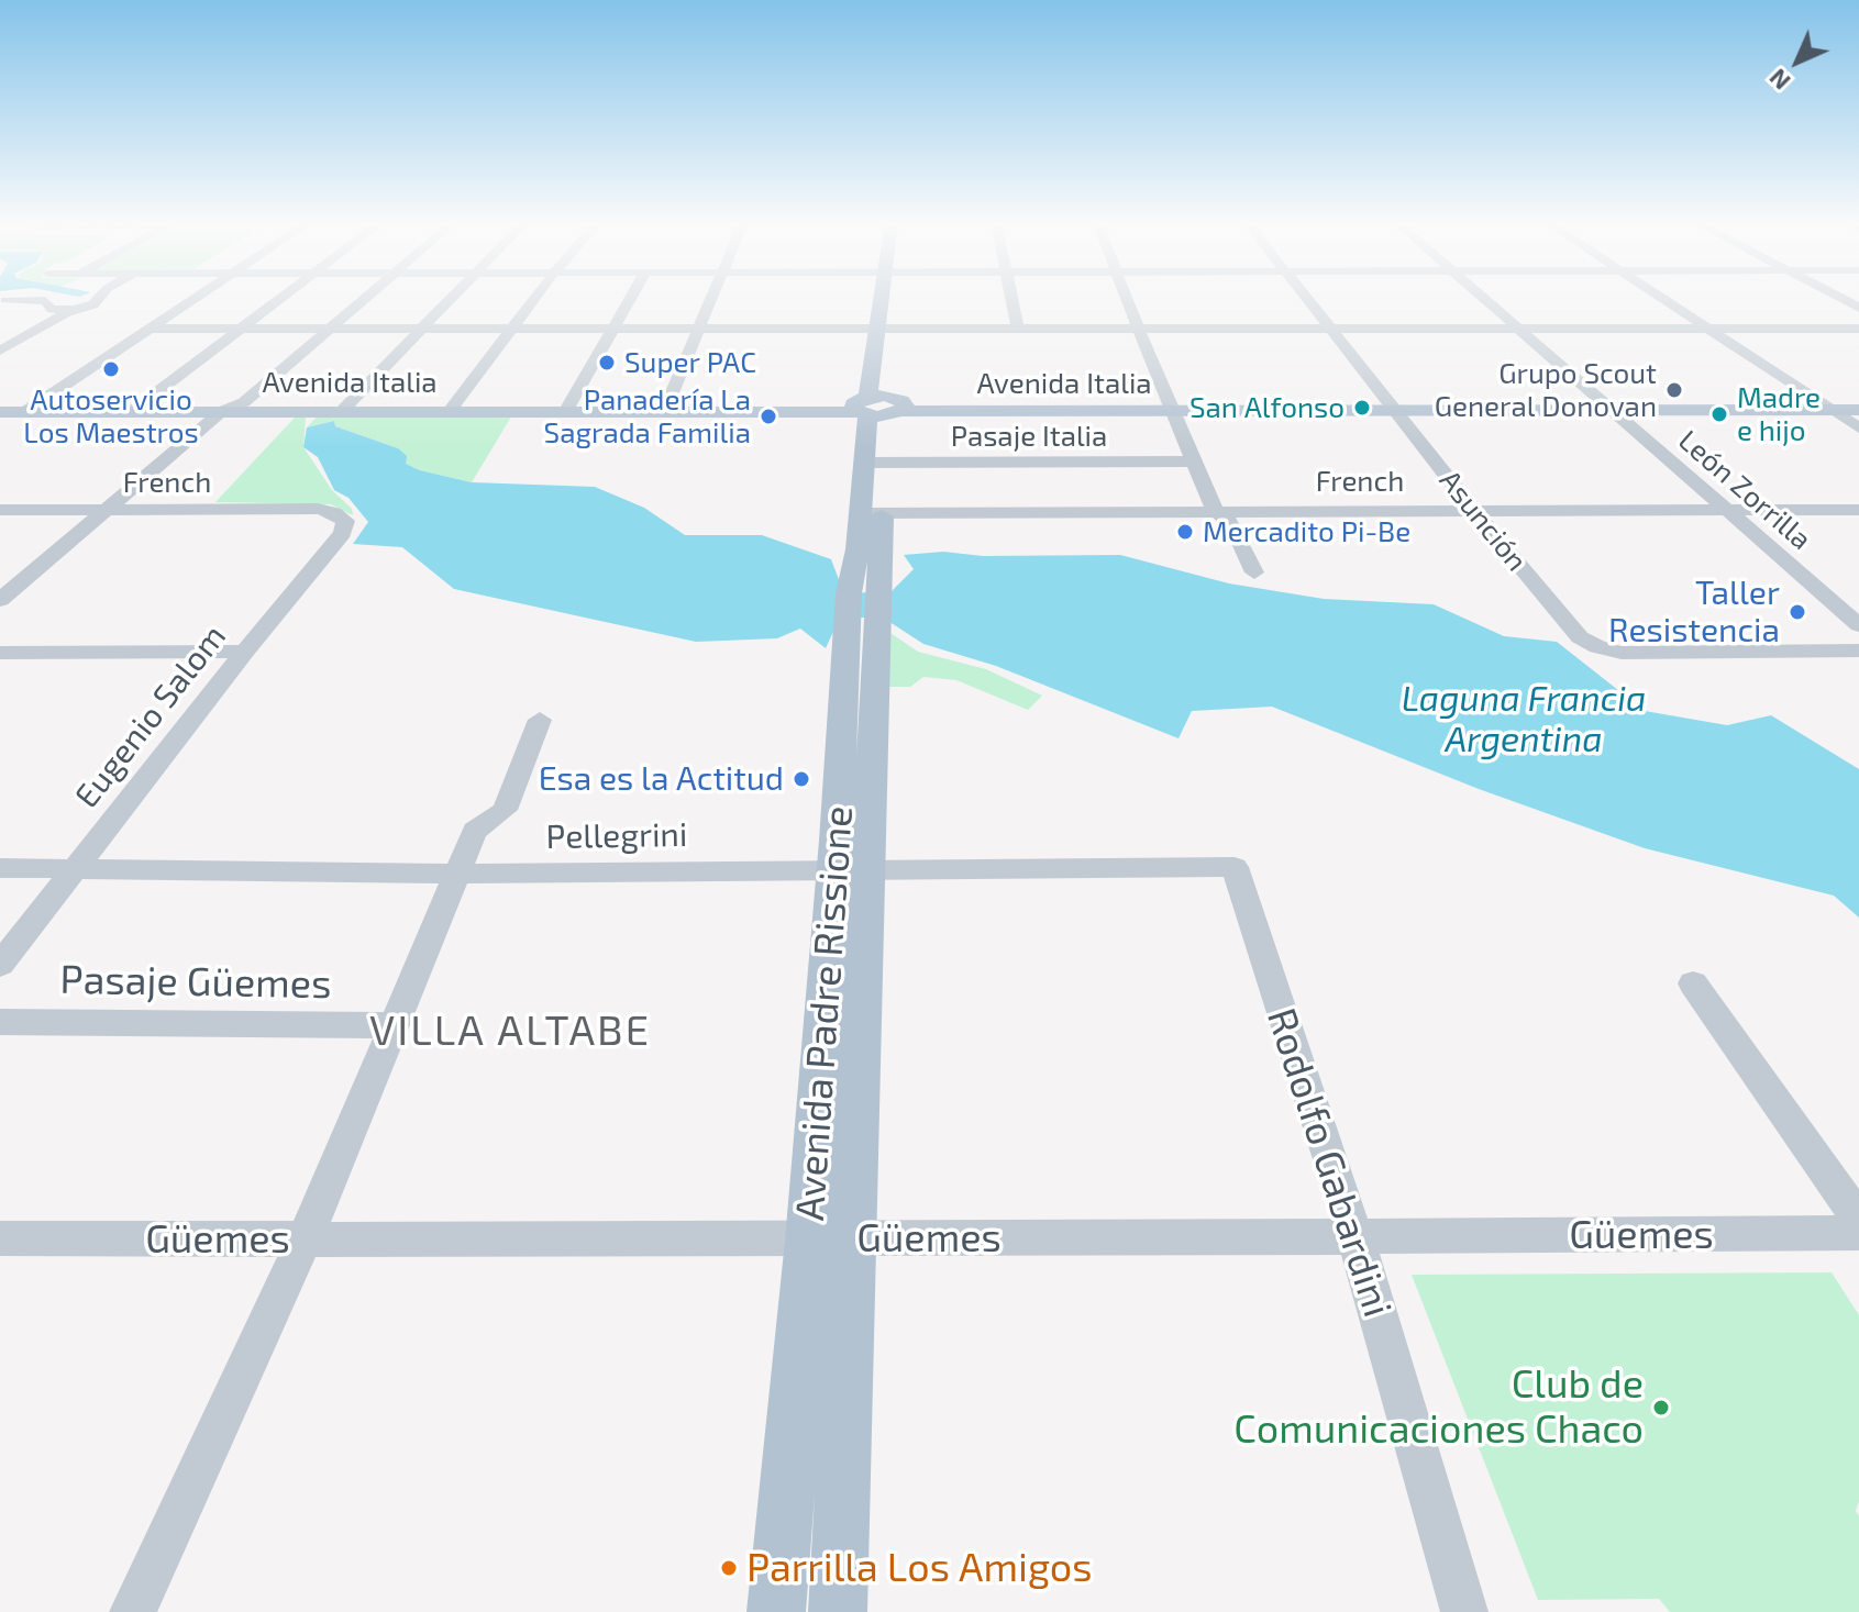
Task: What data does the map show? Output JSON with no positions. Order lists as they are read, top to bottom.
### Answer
{
  "streets": {
    "main road": ["Avenida Italia", "Avenida Padre Rissione"],
    "street": [
      "Pasaje Italia",
      "French",
      "León Zorrilla",
      "Asunción",
      "Eugenio Salom",
      "Pellegrini",
      "Pasaje Güemes",
      "Rodolfo Gabardini",
      "Güemes"
    ]
  },
  "crossings": [
    ["Avenida Italia", "León Zorrilla"],
    ["Avenida Italia", "Asunción"],
    ["Avenida Italia", "Avenida Padre Rissione"],
    ["Pasaje Italia", "Avenida Padre Rissione"],
    ["French", "León Zorrilla"],
    ["French", "Asunción"],
    ["French", "Eugenio Salom"],
    ["French", "Avenida Padre Rissione"],
    ["Eugenio Salom", "Pellegrini"],
    ["Pellegrini", "Avenida Padre Rissione"],
    ["Pellegrini", "Rodolfo Gabardini"],
    ["Avenida Padre Rissione", "Güemes"],
    ["Rodolfo Gabardini", "Güemes"]
  ],
  "districts": ["VILLA ALTABE"],
  "water": ["Laguna Francia Argentina"],
  "places": [
    "Super PAC",
    "Autoservicio Los Maestros",
    "Grupo Scout General Donovan",
    "San Alfonso",
    "Madre e hijo",
    "Panadería La Sagrada Familia",
    "Mercadito Pi-Be",
    "Taller Resistencia",
    "Esa es la Actitud",
    "Club de Comunicaciones Chaco",
    "Parrilla Los Amigos"
  ],
  "north": "bottom left"
}
